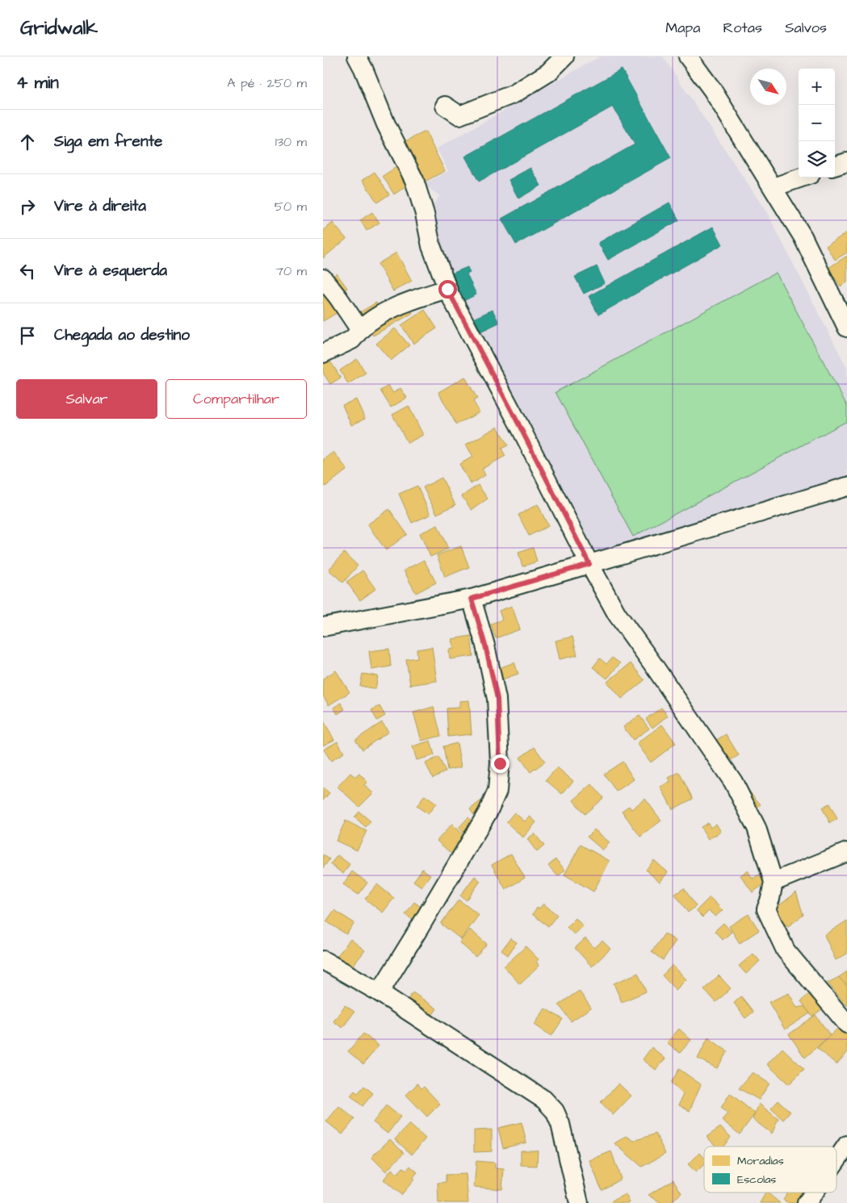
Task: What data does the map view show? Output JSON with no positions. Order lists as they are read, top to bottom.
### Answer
{
  "legend": ["Moradias", "Escolas"],
  "north": "bottom right",
  "page": {
    "header": "Gridwalk",
    "nav": ["Mapa", "Rotas", "Salvos"],
    "heading": ["4 min", "A pé · 250 m"],
    "map_buttons": ["+", "−"],
    "list": [
      ["Siga em frente", "130 m"],
      ["Vire à direita", "50 m"],
      ["Vire à esquerda", "70 m"],
      "Chegada ao destino"
    ],
    "buttons": ["Salvar", "Compartilhar"]
  }
}
